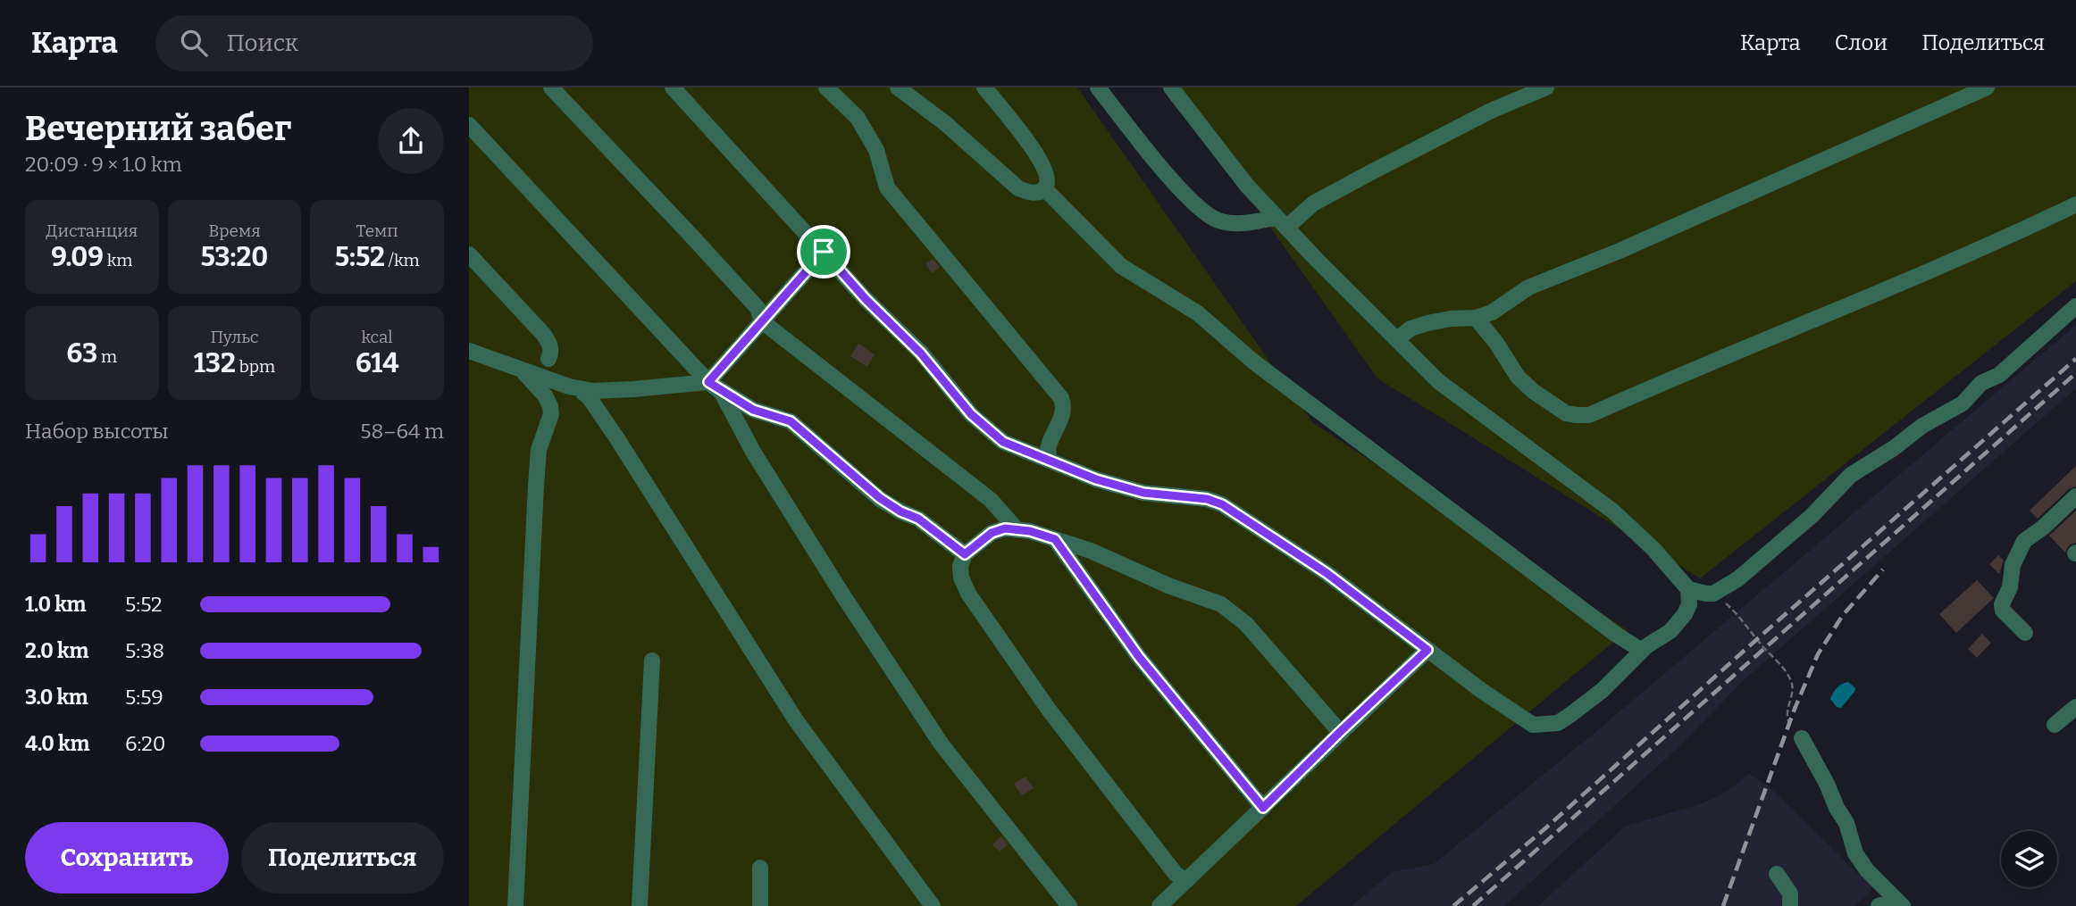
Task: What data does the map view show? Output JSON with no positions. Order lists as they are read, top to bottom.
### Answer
{
  "page": {
    "header": "Карта",
    "search": "Поиск",
    "nav": ["Карта", "Слои", "Поделиться"],
    "heading": ["Вечерний забег", "20:09 · 9 × 1.0 km"],
    "stats": [
      ["Дистанция", "9.09 km"],
      ["Время", "53:20"],
      ["Темп", "5:52 /km"],
      ["63 m"],
      ["Пульс", "132 bpm"],
      ["kcal", "614"]
    ],
    "chart": ["Набор высоты", "58–64 m"],
    "list": [
      {
        "name": "1.0 km",
        "note": "5:52"
      },
      {
        "name": "2.0 km",
        "note": "5:38"
      },
      {
        "name": "3.0 km",
        "note": "5:59"
      },
      {
        "name": "4.0 km",
        "note": "6:20"
      }
    ],
    "buttons": ["Сохранить", "Поделиться"]
  }
}
